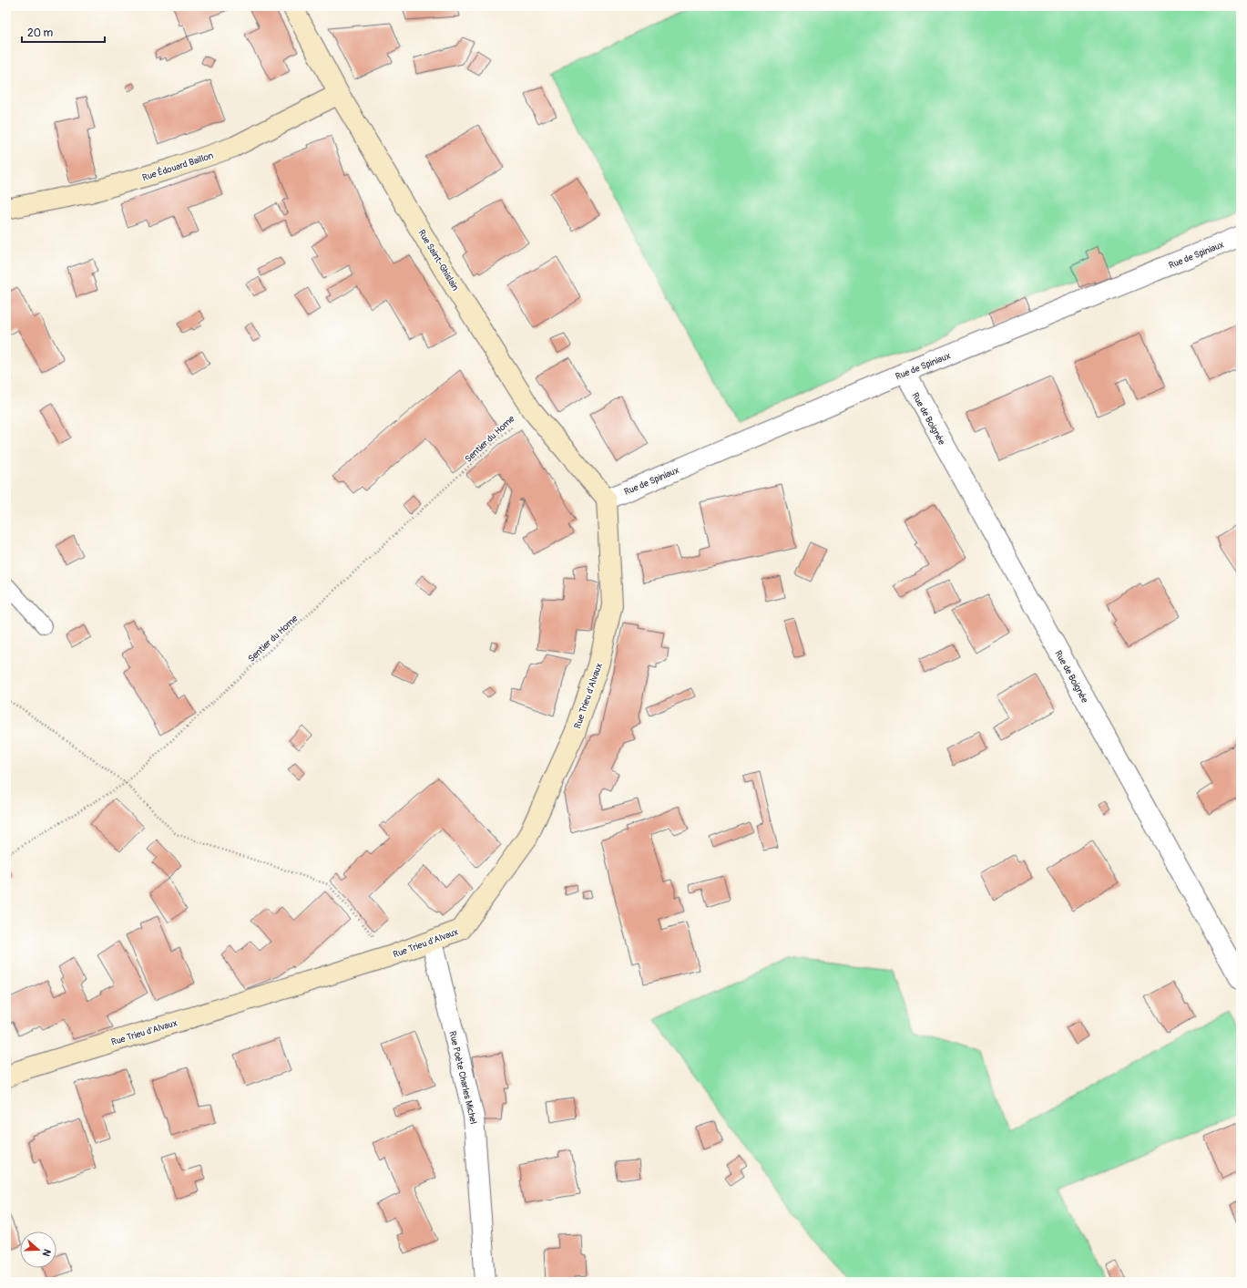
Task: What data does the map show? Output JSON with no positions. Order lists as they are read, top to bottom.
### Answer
{
  "streets": {
    "main road": ["Rue Édouard Baillon", "Rue Saint-Ghislain", "Rue Trieu d'Alvaux"],
    "street": ["Rue de Spiniaux", "Rue de Boignée", "Rue Poète Charles Michel"],
    "path": ["Sentier du Home"]
  },
  "crossings": [
    ["Rue Édouard Baillon", "Rue Saint-Ghislain"],
    ["Rue de Spiniaux", "Rue Saint-Ghislain"],
    ["Rue de Spiniaux", "Rue de Boignée"],
    ["Rue de Spiniaux", "Rue Trieu d'Alvaux"],
    ["Rue Saint-Ghislain", "Sentier du Home"],
    ["Rue Saint-Ghislain", "Rue Trieu d'Alvaux"],
    ["Rue Trieu d'Alvaux", "Rue Poète Charles Michel"]
  ],
  "scale_bar": "20 m",
  "north": "right"
}
